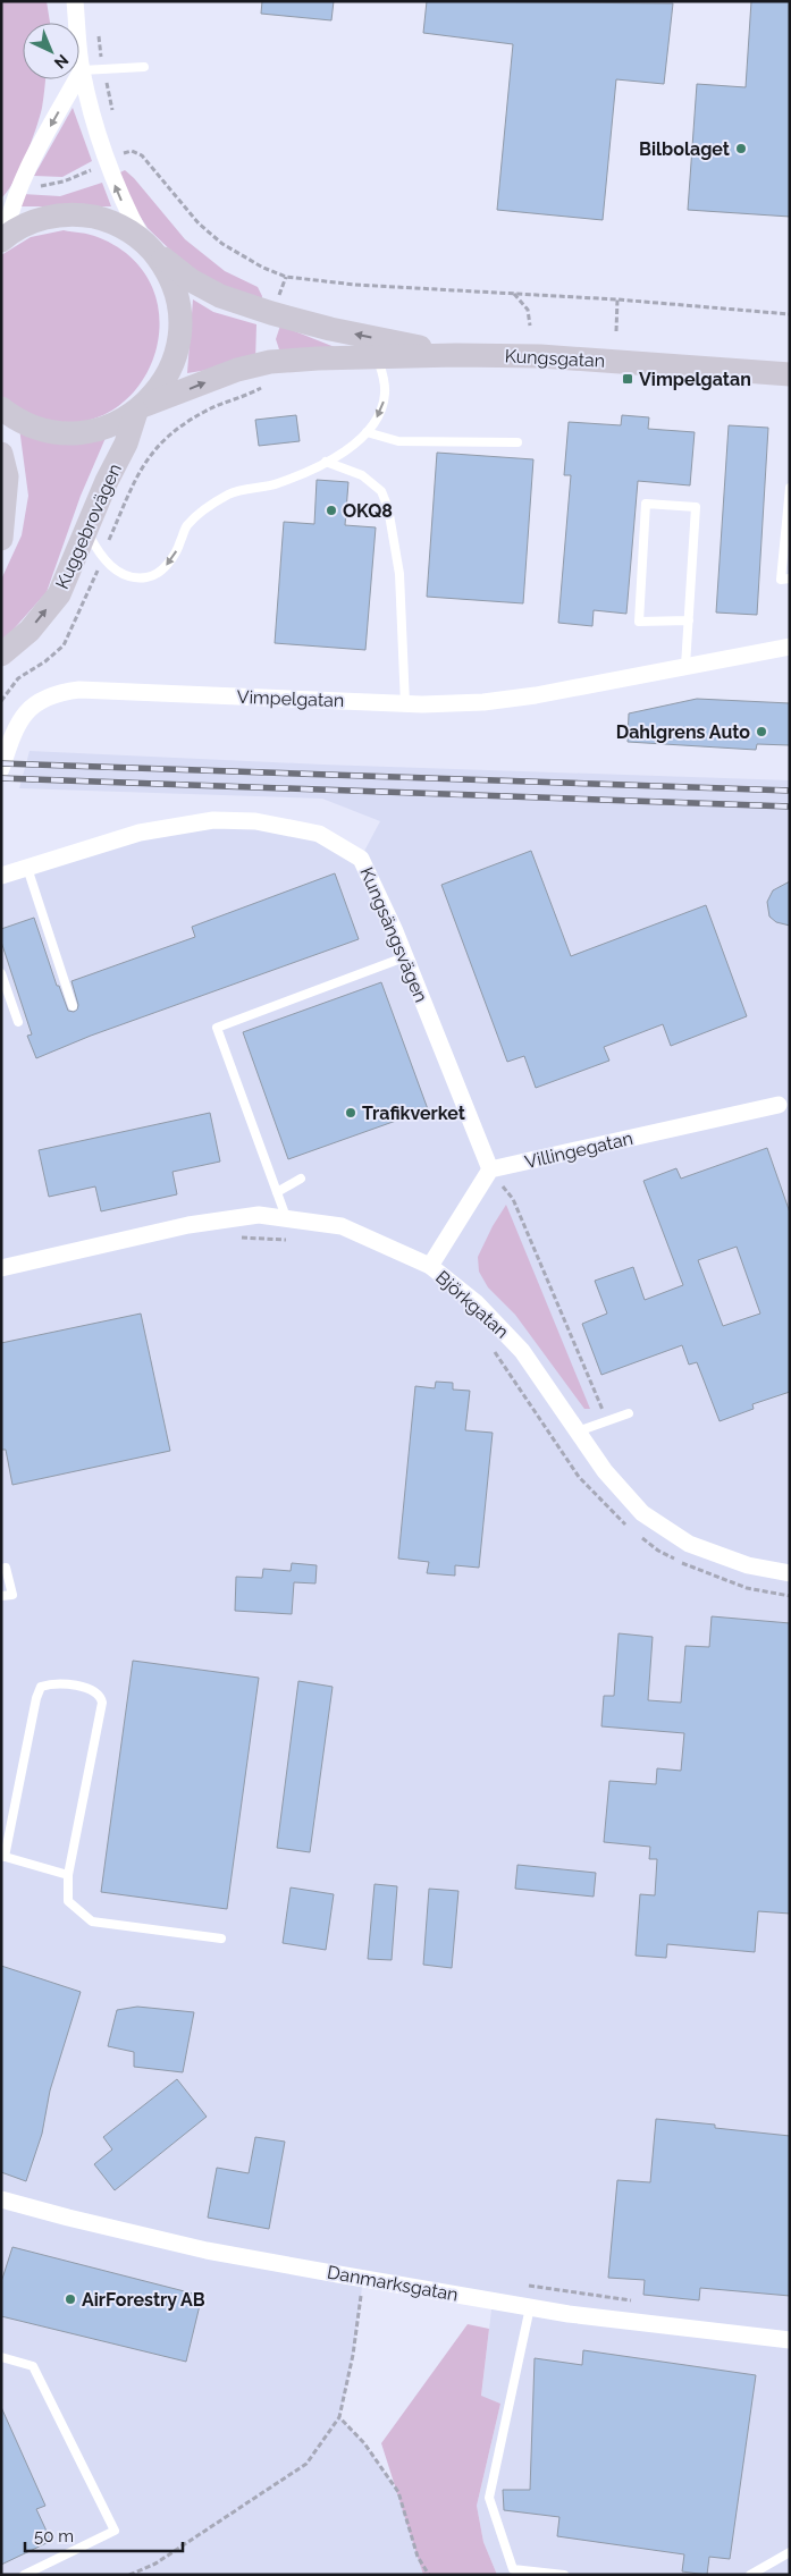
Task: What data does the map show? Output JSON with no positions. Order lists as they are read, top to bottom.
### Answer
{
  "streets": {
    "main road": ["Kungsgatan", "Kuggebrovägen"],
    "street": [
      "Vimpelgatan",
      "Kungsängsvägen",
      "Villingegatan",
      "Björkgatan",
      "Danmarksgatan"
    ]
  },
  "crossings": [
    ["Kungsgatan", "Kuggebrovägen"],
    ["Kungsängsvägen", "Villingegatan"]
  ],
  "one_way": ["Kuggebrovägen"],
  "places": {
    "other": [
      "Bilbolaget",
      "OKQ8",
      "Dahlgrens Auto",
      "Trafikverket",
      "AirForestry AB"
    ],
    "transit": ["Vimpelgatan"]
  },
  "scale_bar": "50 m",
  "north": "bottom right"
}
